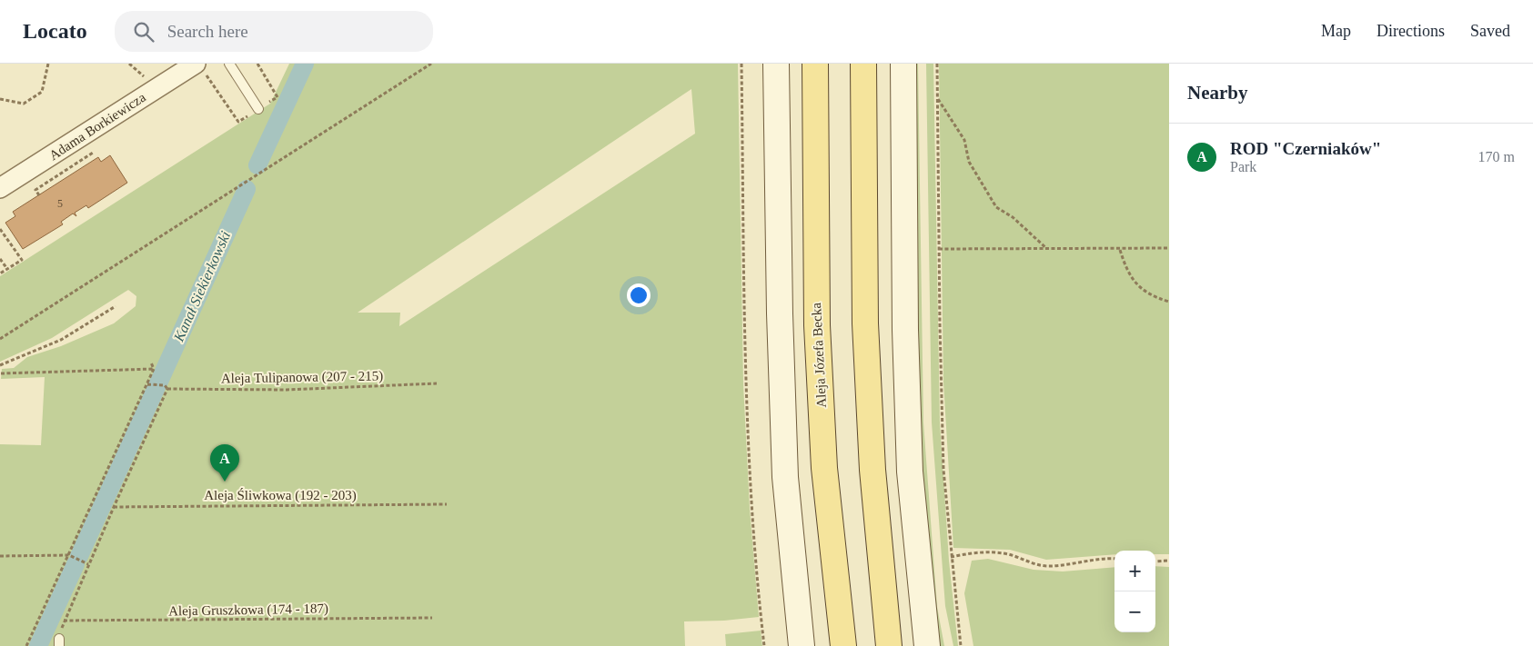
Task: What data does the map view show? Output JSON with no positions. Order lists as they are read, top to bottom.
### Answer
{
  "streets": {
    "main road": ["Aleja Józefa Becka"],
    "street": ["Adama Borkiewicza"],
    "path": ["Aleja Tulipanowa (207 - 215)", "Aleja Śliwkowa (192 - 203)", "Aleja Gruszkowa (174 - 187)"]
  },
  "water": ["Kanał Siekierkowski"],
  "house_numbers": ["5"],
  "page": {
    "header": "Locato",
    "search": "Search here",
    "nav": ["Map", "Directions", "Saved"],
    "heading": "Nearby",
    "list": [
      {
        "mark": "A",
        "name": "ROD \"Czerniaków\"",
        "note": "Park",
        "value": "170 m"
      }
    ],
    "pins": "A",
    "map_buttons": ["+", "−"]
  }
}
